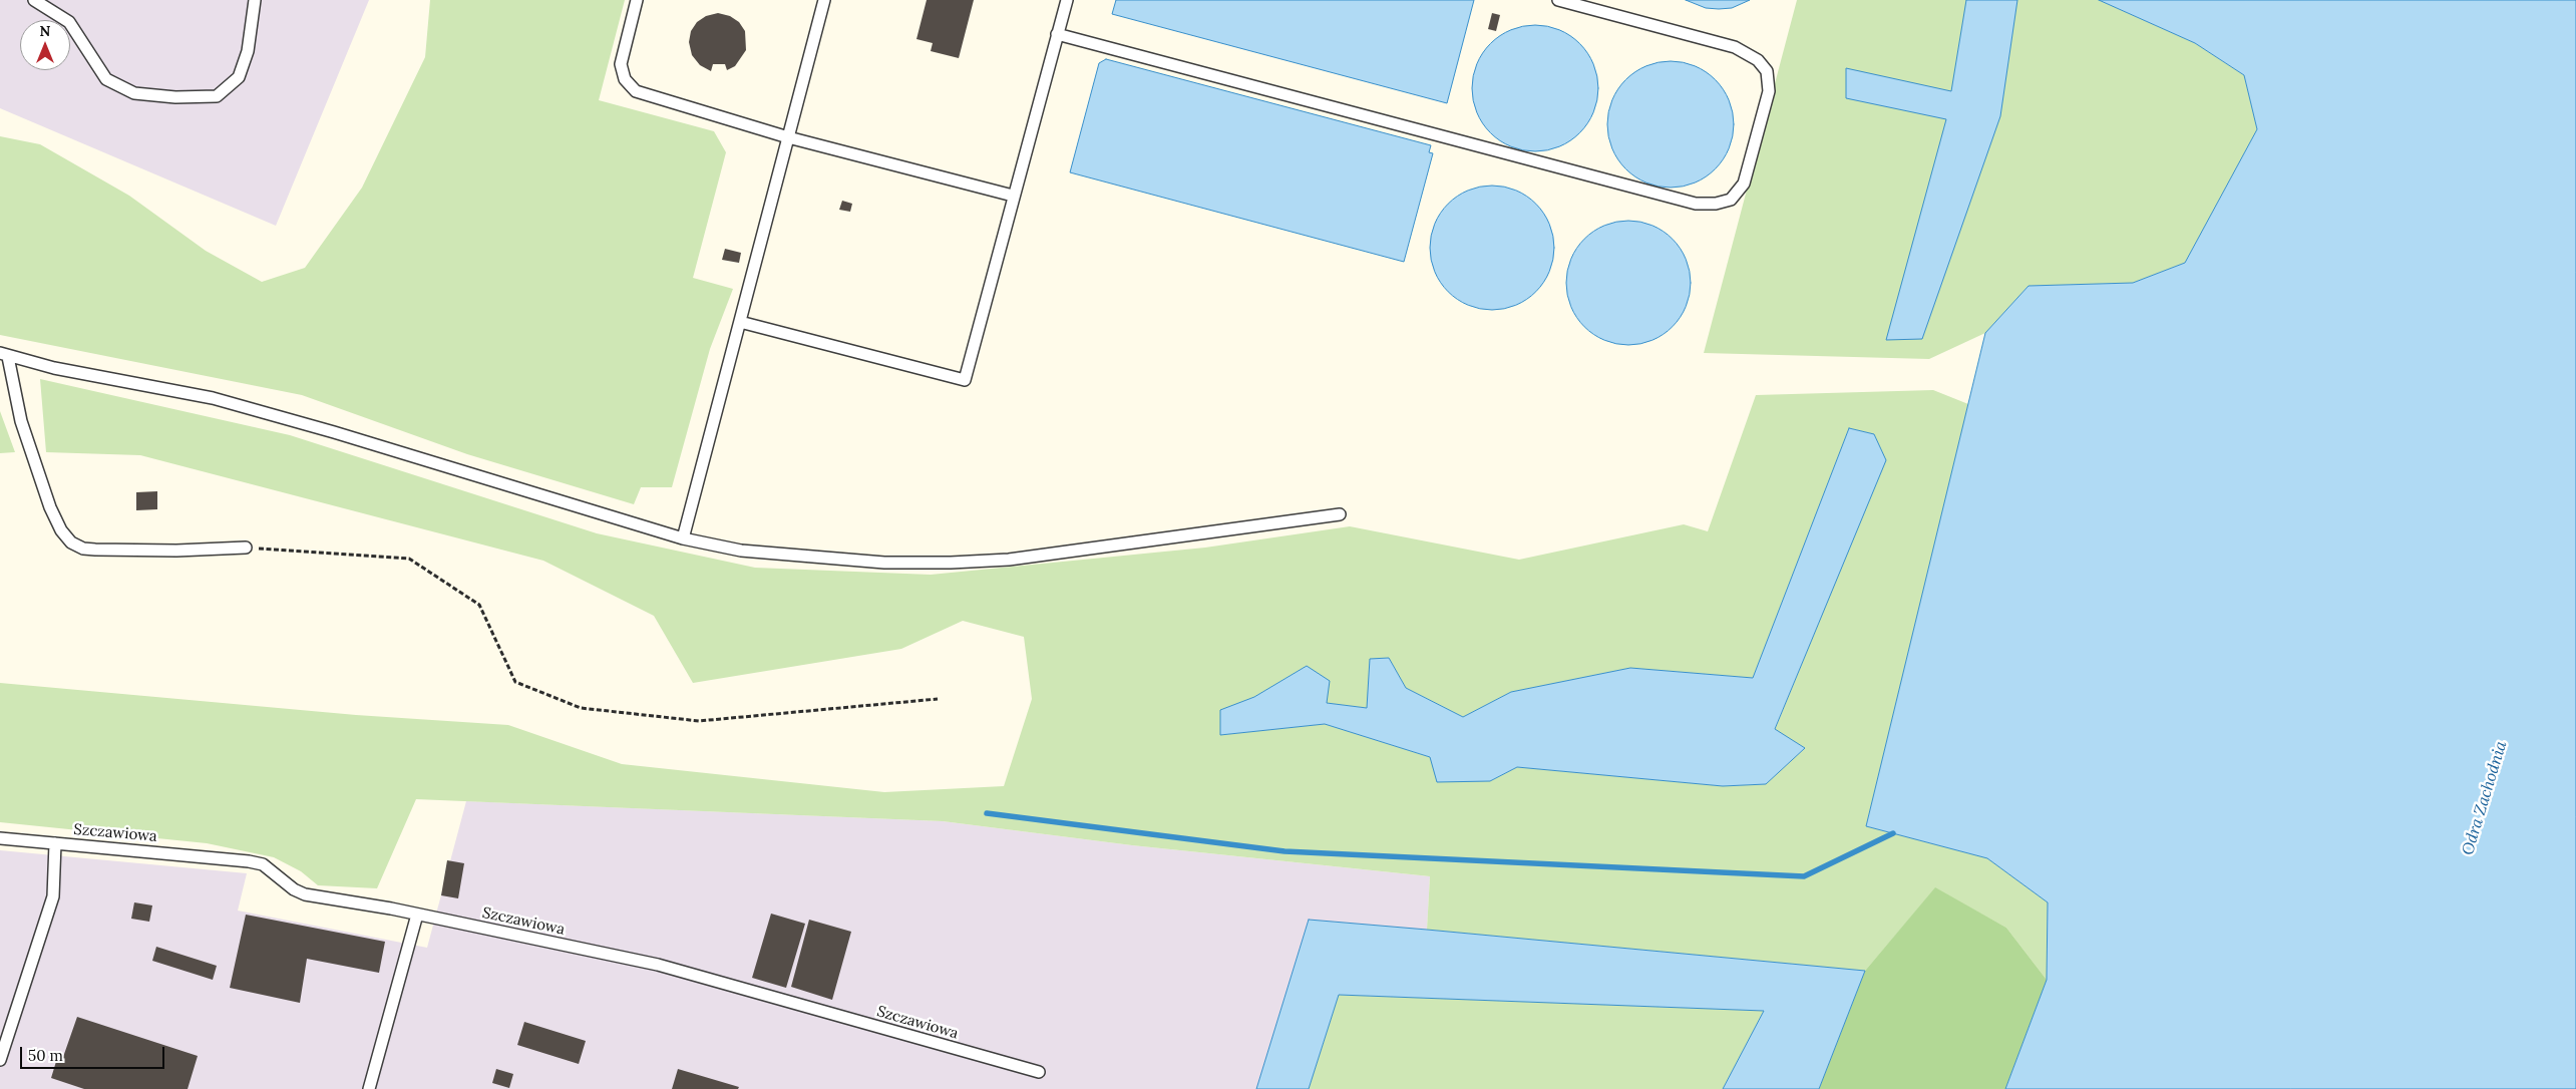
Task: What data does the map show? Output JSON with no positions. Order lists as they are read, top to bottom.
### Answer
{
  "streets": {
    "lane": ["Szczawiowa"]
  },
  "water": ["Odra Zachodnia"],
  "scale_bar": "50 m",
  "north": "top"
}
